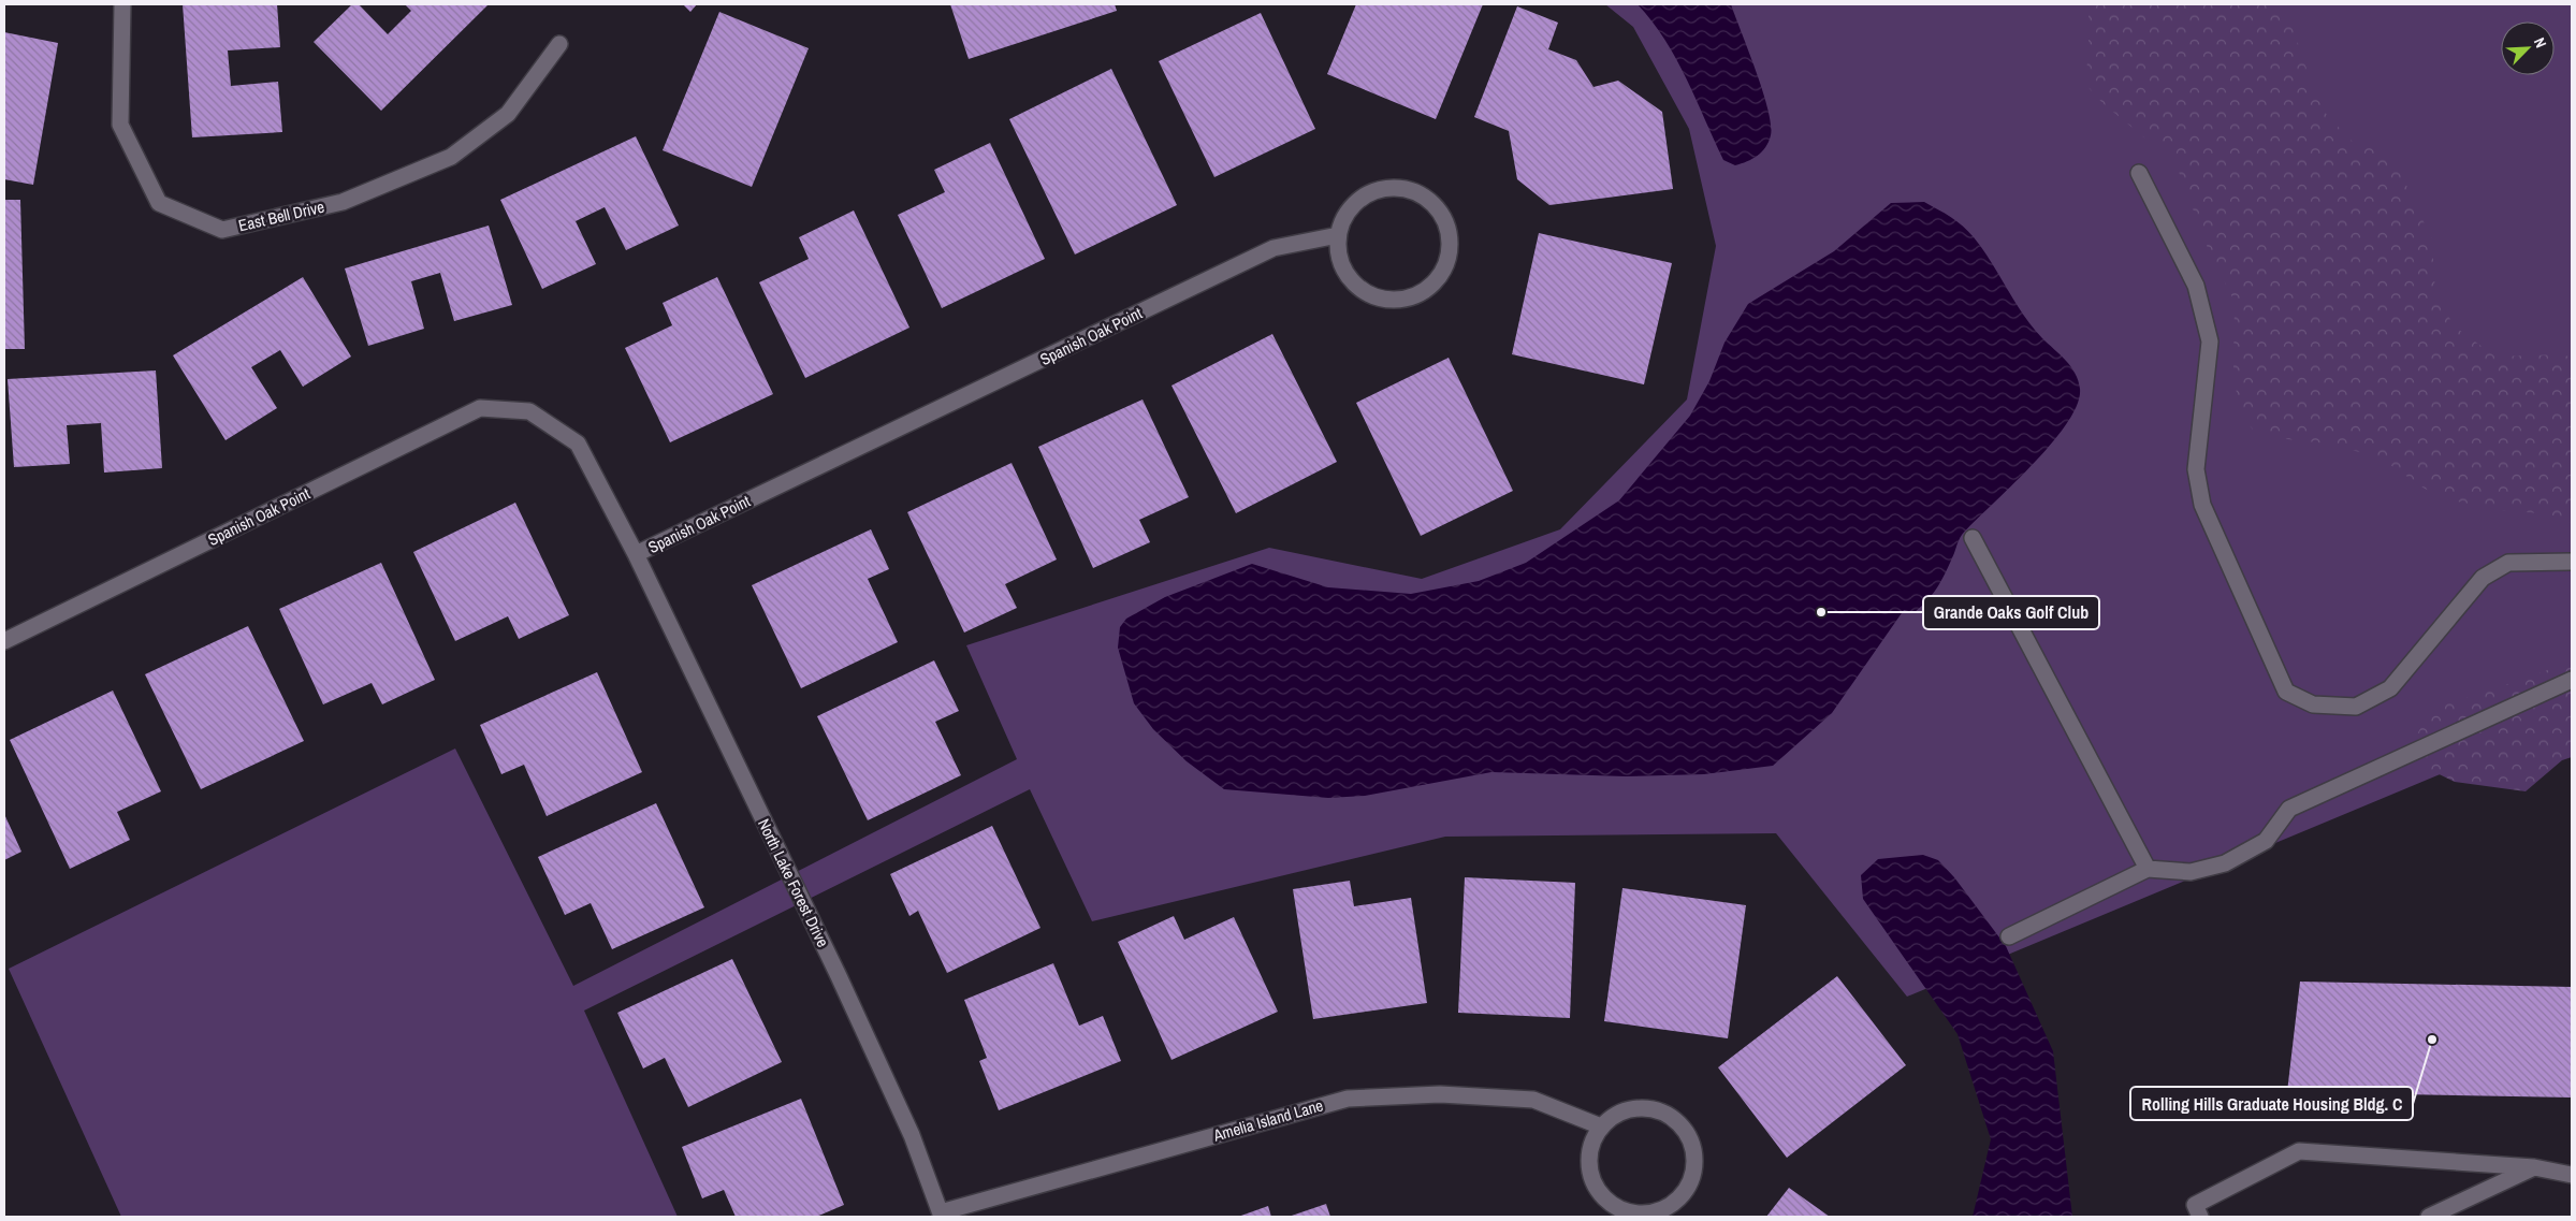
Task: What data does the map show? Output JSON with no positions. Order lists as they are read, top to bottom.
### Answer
{
  "streets": {
    "street": [
      "East Bell Drive",
      "Spanish Oak Point",
      "North Lake Forest Drive",
      "Amelia Island Lane"
    ]
  },
  "crossings": [
    ["Spanish Oak Point", "North Lake Forest Drive"],
    ["North Lake Forest Drive", "Amelia Island Lane"]
  ],
  "places": ["Grande Oaks Golf Club", "Rolling Hills Graduate Housing Bldg. C"],
  "north": "top right"
}
